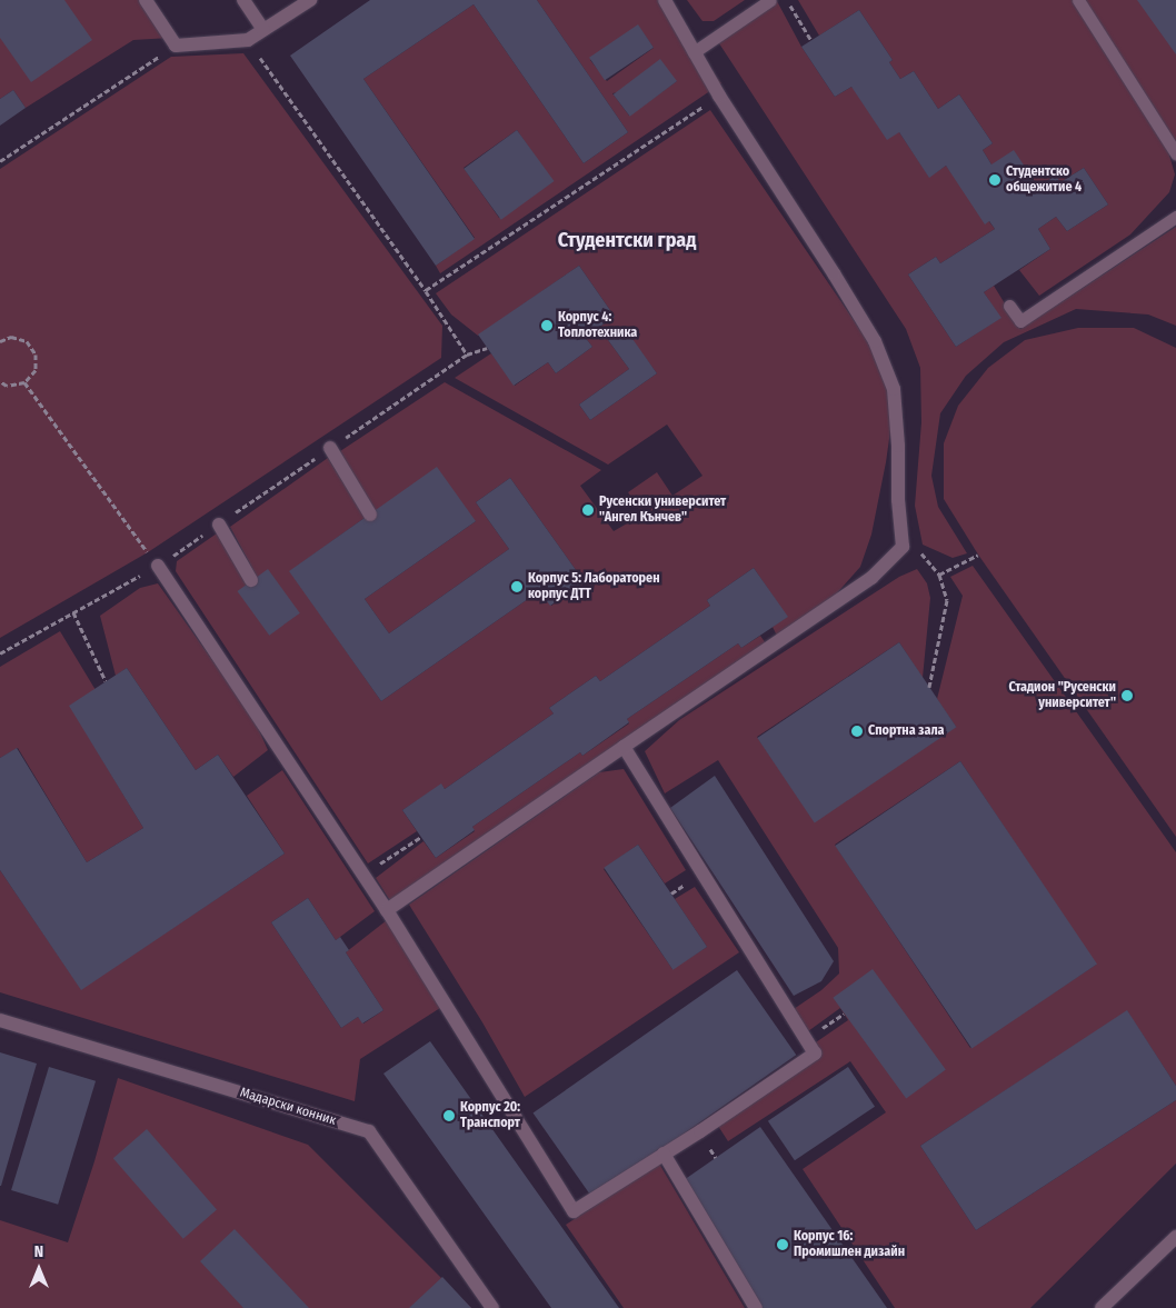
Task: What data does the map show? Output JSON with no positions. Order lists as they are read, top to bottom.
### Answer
{
  "streets": {
    "street": ["Мадарски конник"]
  },
  "districts": ["Студентски град"],
  "places": [
    "Студентско общежитие 4",
    "Корпус 4: Топлотехника",
    "Русенски университет \"Ангел Кънчев\"",
    "Корпус 5: Лабораторен корпус ДТТ",
    "Стадион \"Русенски университет\"",
    "Спортна зала",
    "Корпус 20: Транспорт",
    "Корпус 16: Промишлен дизайн"
  ],
  "north": "top"
}
